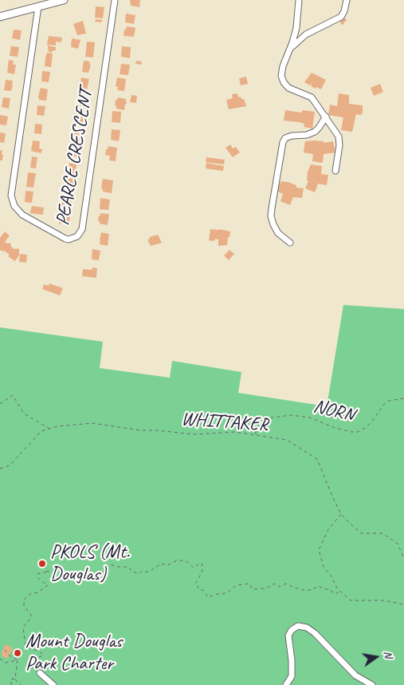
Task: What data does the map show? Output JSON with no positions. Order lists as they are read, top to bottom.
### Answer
{
  "streets": {
    "street": ["PEARCE CRESCENT"],
    "path": ["NORN", "WHITTAKER"]
  },
  "crossings": [
    ["NORN", "WHITTAKER"]
  ],
  "places": ["PKOLS (Mt. Douglas)", "Mount Douglas Park Charter"],
  "north": "right"
}
